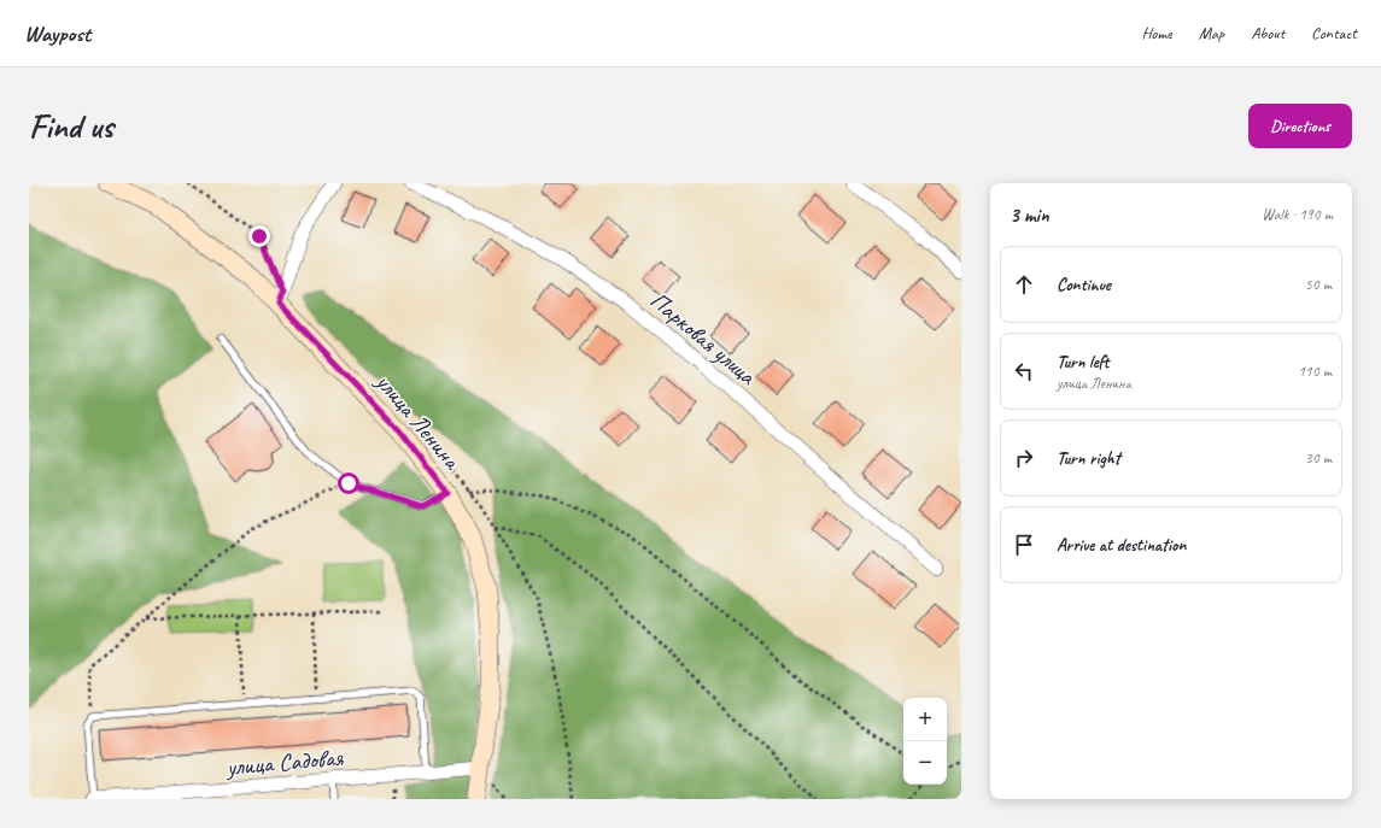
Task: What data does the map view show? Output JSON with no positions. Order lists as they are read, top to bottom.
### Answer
{
  "streets": {
    "street": ["Парковая улица", "улица Ленина", "улица Садовая"]
  },
  "crossings": [
    ["улица Ленина", "улица Садовая"]
  ],
  "page": {
    "header": "Waypost",
    "nav": [
      "Home",
      "Map",
      "About",
      "Contact"
    ],
    "buttons": "Directions",
    "title": "Find us",
    "heading": ["3 min", "Walk · 190 m"],
    "list": [
      ["Continue", "50 m"],
      ["Turn left", "улица Ленина", "110 m"],
      ["Turn right", "30 m"],
      "Arrive at destination"
    ],
    "map_buttons": ["+", "−"]
  }
}
